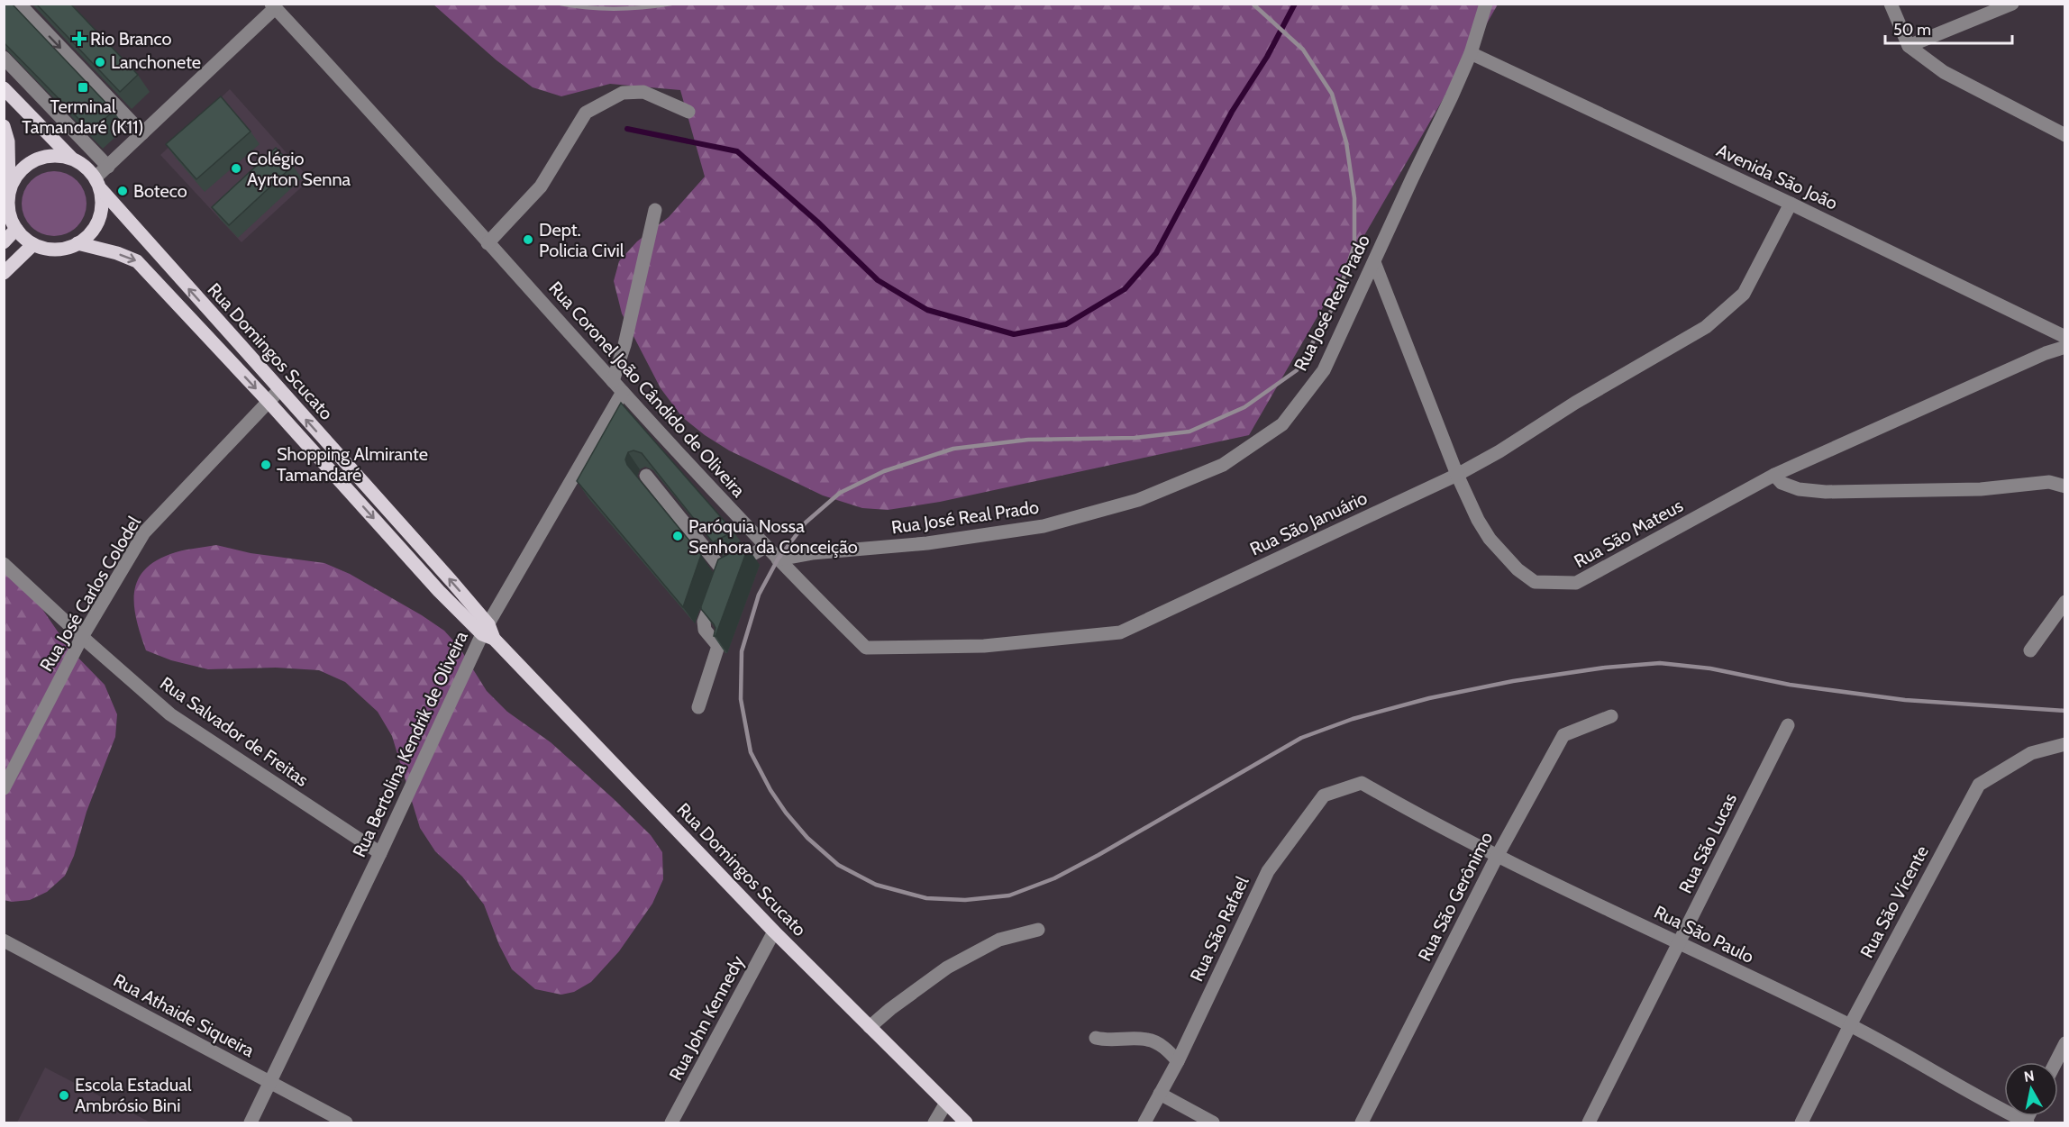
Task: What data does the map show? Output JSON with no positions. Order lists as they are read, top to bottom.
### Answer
{
  "streets": {
    "main road": ["Rua Domingos Scucato"],
    "street": [
      "Avenida São João",
      "Rua José Real Prado",
      "Rua Coronel João Cândido de Oliveira",
      "Rua São Januário",
      "Rua São Mateus",
      "Rua José Carlos Colodel",
      "Rua Salvador de Freitas",
      "Rua Bertolina Kendrik de Oliveira",
      "Rua São Lucas",
      "Rua São Gerônimo",
      "Rua São Vicente",
      "Rua São Rafael",
      "Rua São Paulo",
      "Rua Athaide Siqueira",
      "Rua John Kennedy"
    ]
  },
  "crossings": [
    ["Avenida São João", "Rua José Real Prado"],
    ["Avenida São João", "Rua São Januário"],
    ["Rua José Real Prado", "Rua Coronel João Cândido de Oliveira"],
    ["Rua José Real Prado", "Rua São Januário"],
    ["Rua José Real Prado", "Rua São Mateus"],
    ["Rua Domingos Scucato", "Rua José Carlos Colodel"],
    ["Rua Domingos Scucato", "Rua Bertolina Kendrik de Oliveira"],
    ["Rua Domingos Scucato", "Rua John Kennedy"],
    ["Rua Coronel João Cândido de Oliveira", "Rua São Januário"],
    ["Rua Coronel João Cândido de Oliveira", "Rua Bertolina Kendrik de Oliveira"],
    ["Rua São Januário", "Rua São Mateus"],
    ["Rua José Carlos Colodel", "Rua Salvador de Freitas"],
    ["Rua Salvador de Freitas", "Rua Bertolina Kendrik de Oliveira"],
    ["Rua Bertolina Kendrik de Oliveira", "Rua Athaide Siqueira"],
    ["Rua São Lucas", "Rua São Paulo"],
    ["Rua São Gerônimo", "Rua São Paulo"],
    ["Rua São Vicente", "Rua São Paulo"],
    ["Rua São Rafael", "Rua São Paulo"]
  ],
  "places": {
    "health": ["Rio Branco"],
    "other": [
      "Lanchonete",
      "Colégio Ayrton Senna",
      "Boteco",
      "Dept. Policia Civil",
      "Shopping Almirante Tamandaré",
      "Paróquia Nossa Senhora da Conceição",
      "Escola Estadual Ambrósio Bini"
    ],
    "transit": ["Terminal Tamandaré (K11)"]
  },
  "scale_bar": "50 m",
  "north": "top"
}
